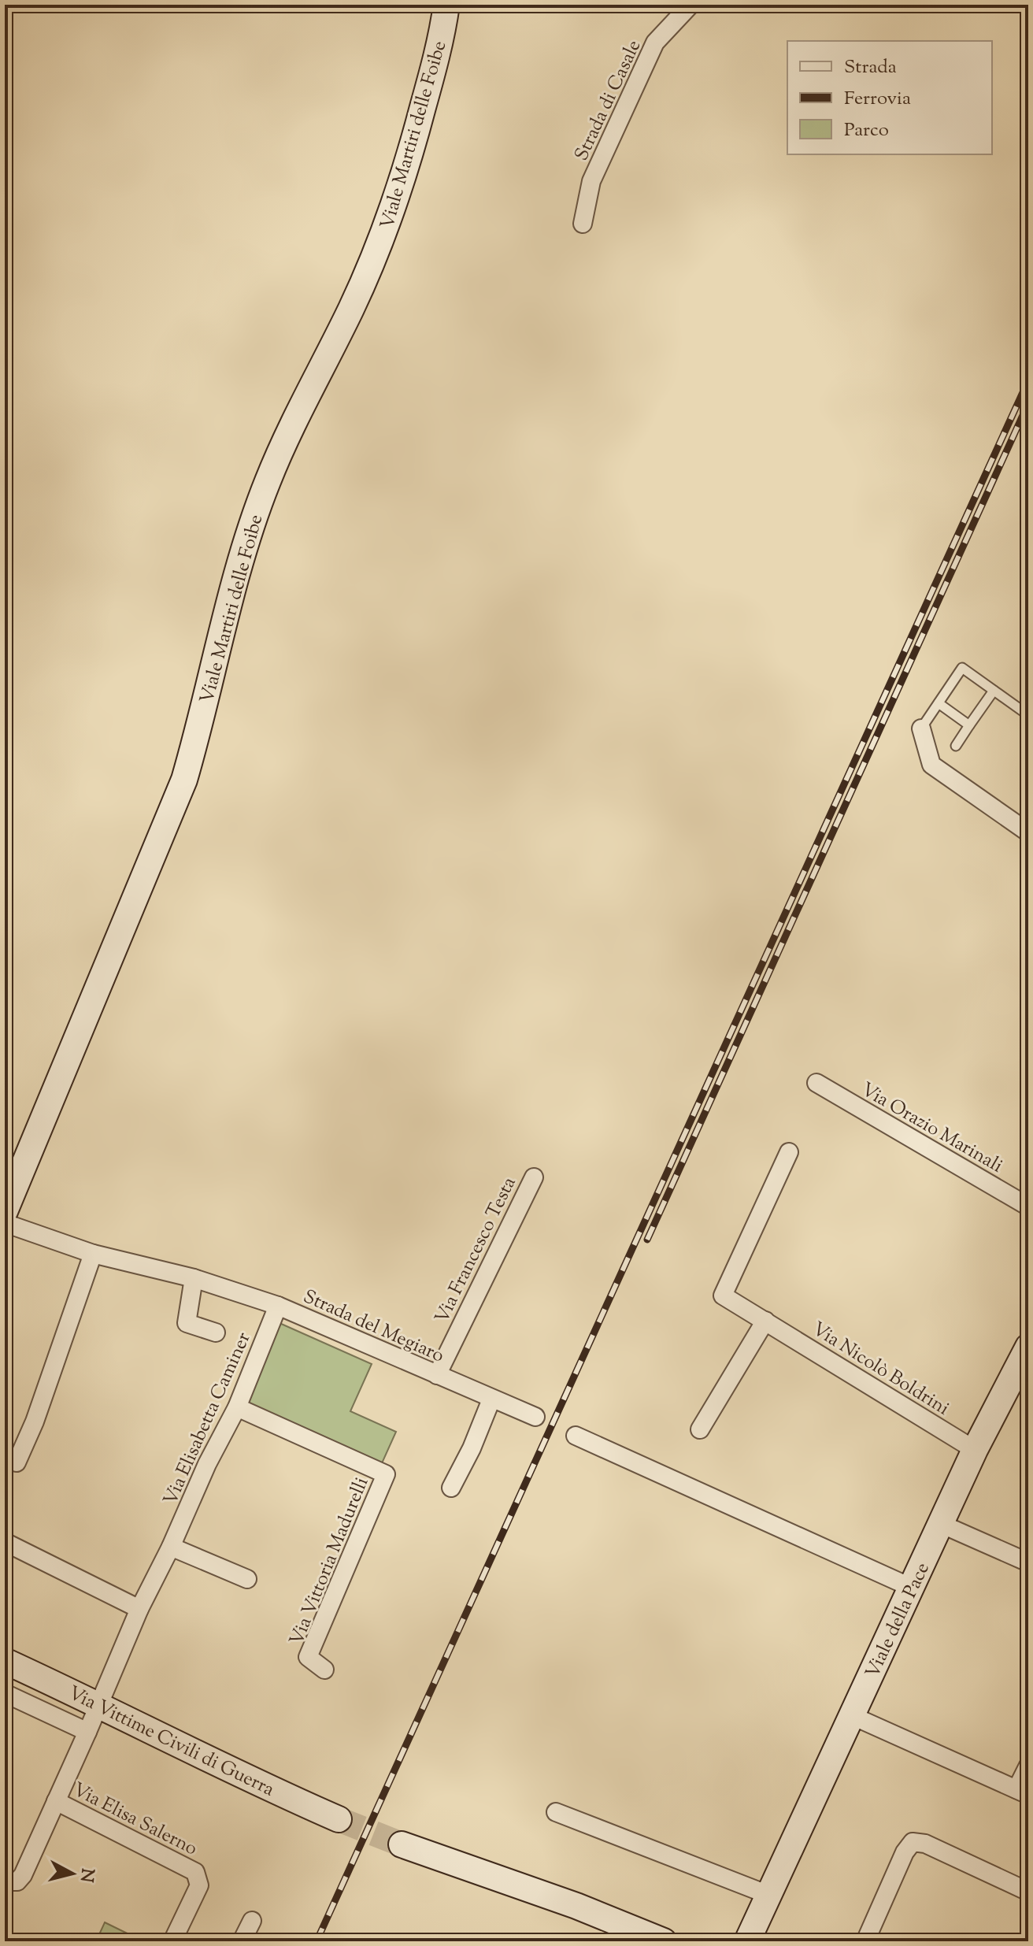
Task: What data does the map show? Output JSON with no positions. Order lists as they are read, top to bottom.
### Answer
{
  "streets": {
    "street": [
      "Strada di Casale",
      "Viale Martiri delle Foibe",
      "Via Orazio Marinali",
      "Via Francesco Testa",
      "Strada del Megiaro",
      "Via Nicolò Boldrini",
      "Via Elisabetta Caminer",
      "Via Vittoria Madurelli",
      "Viale della Pace",
      "Via Vittime Civili di Guerra",
      "Via Elisa Salerno"
    ]
  },
  "crossings": [
    ["Via Francesco Testa", "Strada del Megiaro"],
    ["Strada del Megiaro", "Via Elisabetta Caminer"],
    ["Via Nicolò Boldrini", "Viale della Pace"],
    ["Via Elisabetta Caminer", "Via Vittoria Madurelli"],
    ["Via Elisabetta Caminer", "Via Vittime Civili di Guerra"],
    ["Via Elisabetta Caminer", "Via Elisa Salerno"]
  ],
  "legend": ["Strada", "Ferrovia", "Parco"],
  "north": "right"
}
